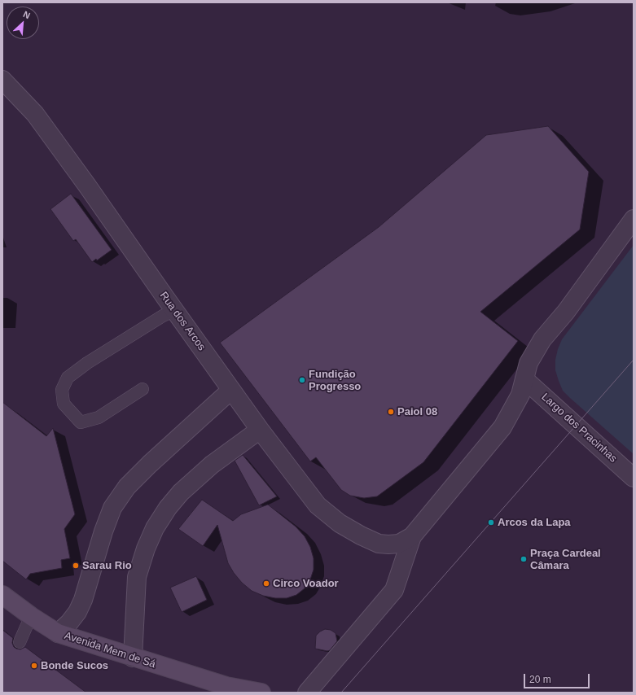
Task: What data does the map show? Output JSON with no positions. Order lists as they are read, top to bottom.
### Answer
{
  "streets": {
    "main road": ["Avenida Mem de Sá"],
    "street": ["Rua dos Arcos", "Largo dos Pracinhas"]
  },
  "places": [
    "Fundição Progresso",
    "Paiol 08",
    "Arcos da Lapa",
    "Praça Cardeal Câmara",
    "Sarau Rio",
    "Circo Voador",
    "Bonde Sucos"
  ],
  "scale_bar": "20 m",
  "north": "top right"
}
